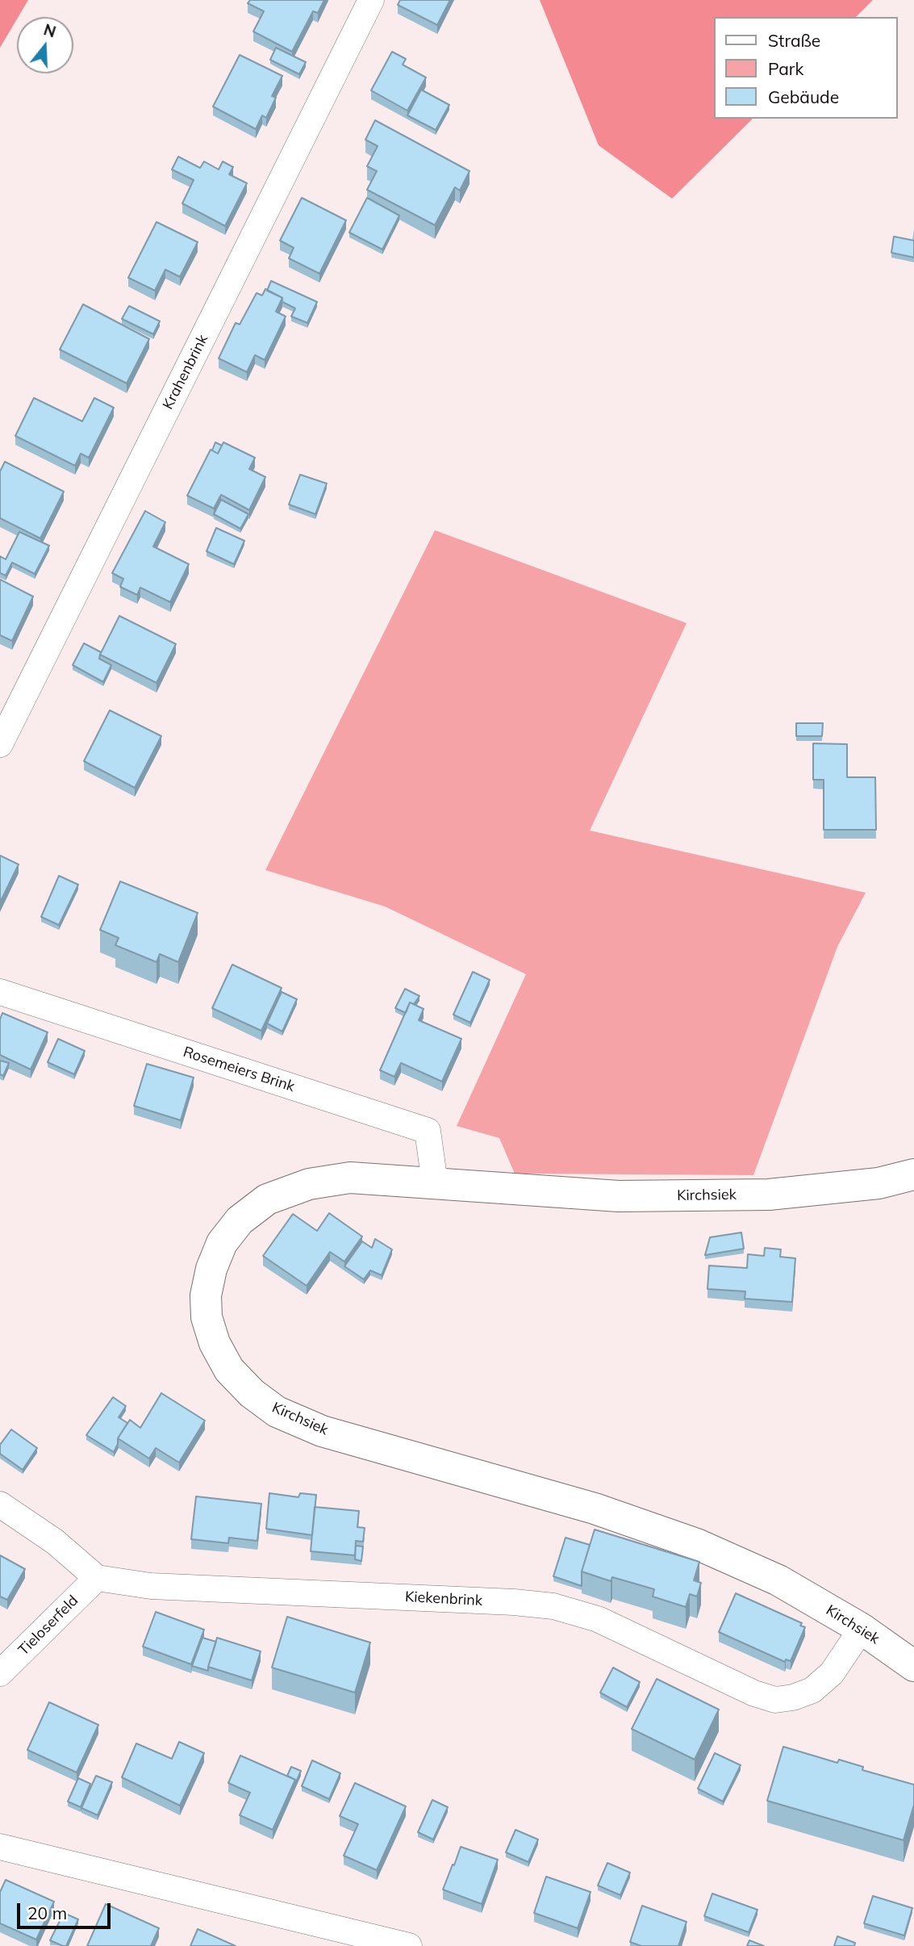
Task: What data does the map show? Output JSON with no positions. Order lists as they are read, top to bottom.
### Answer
{
  "streets": {
    "main road": ["Kirchsiek"],
    "street": [
      "Krahenbrink",
      "Rosemeiers Brink",
      "Kiekenbrink",
      "Tieloserfeld"
    ]
  },
  "crossings": [
    ["Rosemeiers Brink", "Kirchsiek"],
    ["Kirchsiek", "Kiekenbrink"],
    ["Kiekenbrink", "Tieloserfeld"]
  ],
  "legend": ["Straße", "Park", "Gebäude"],
  "scale_bar": "20 m",
  "north": "top"
}
